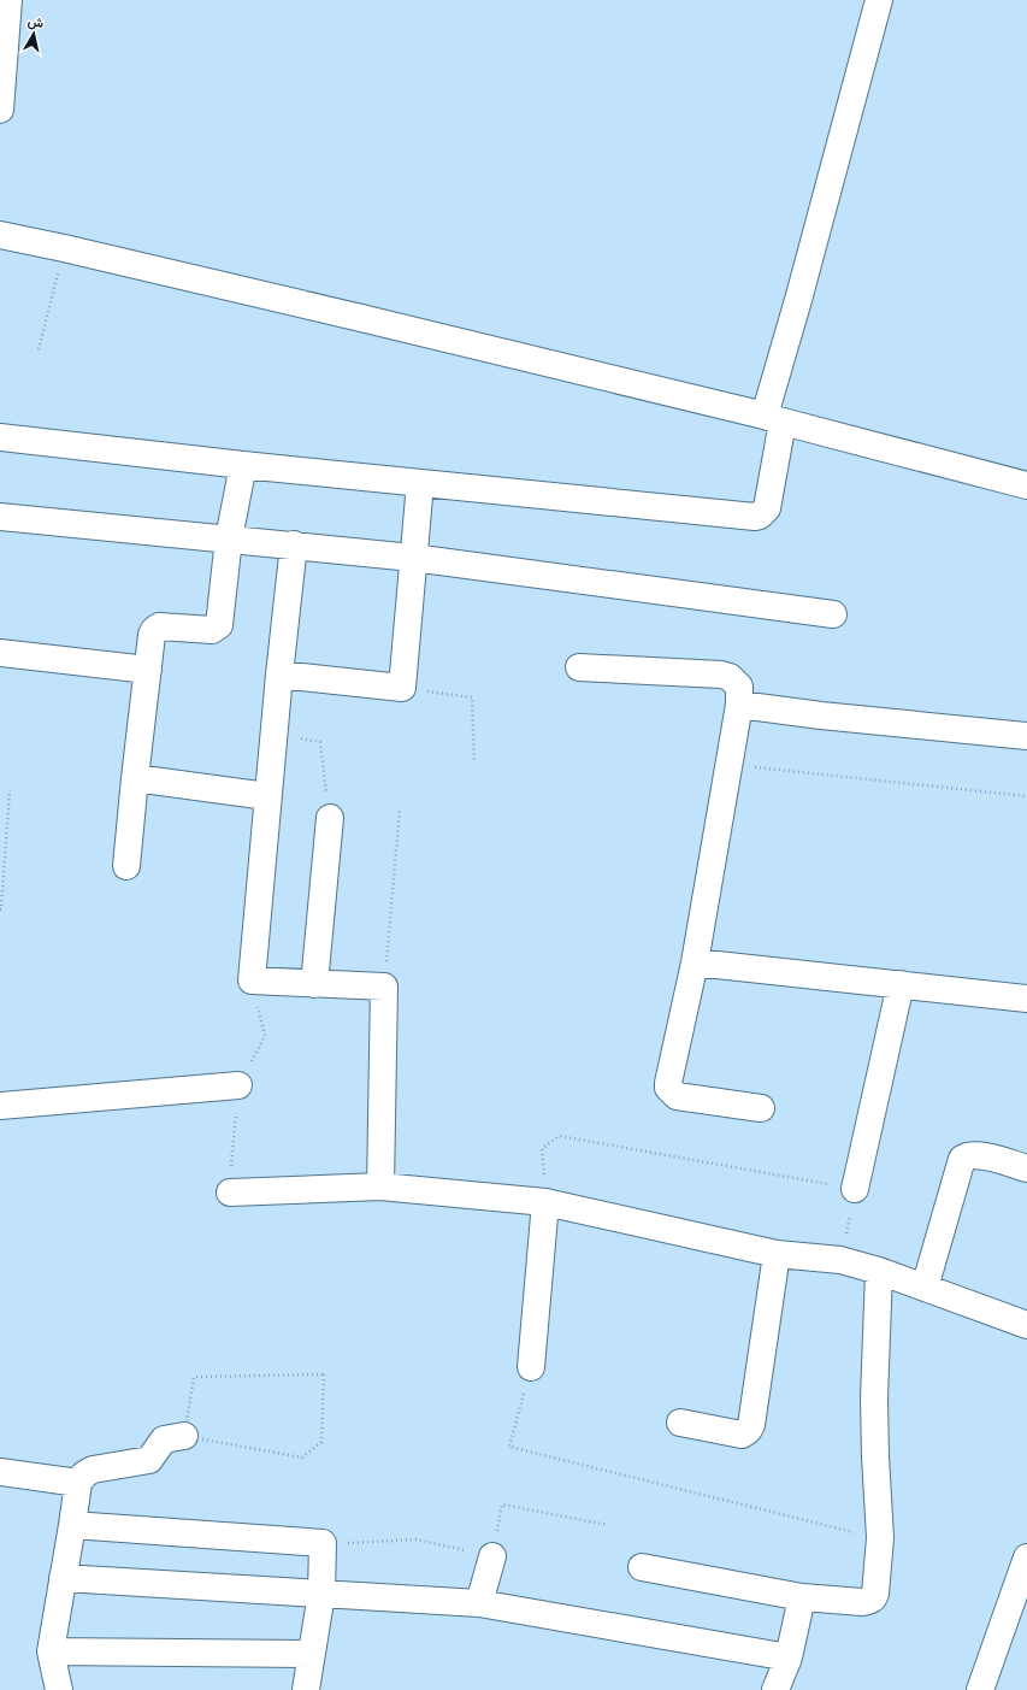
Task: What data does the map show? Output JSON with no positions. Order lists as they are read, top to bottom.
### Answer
{
  "north": "top"
}
